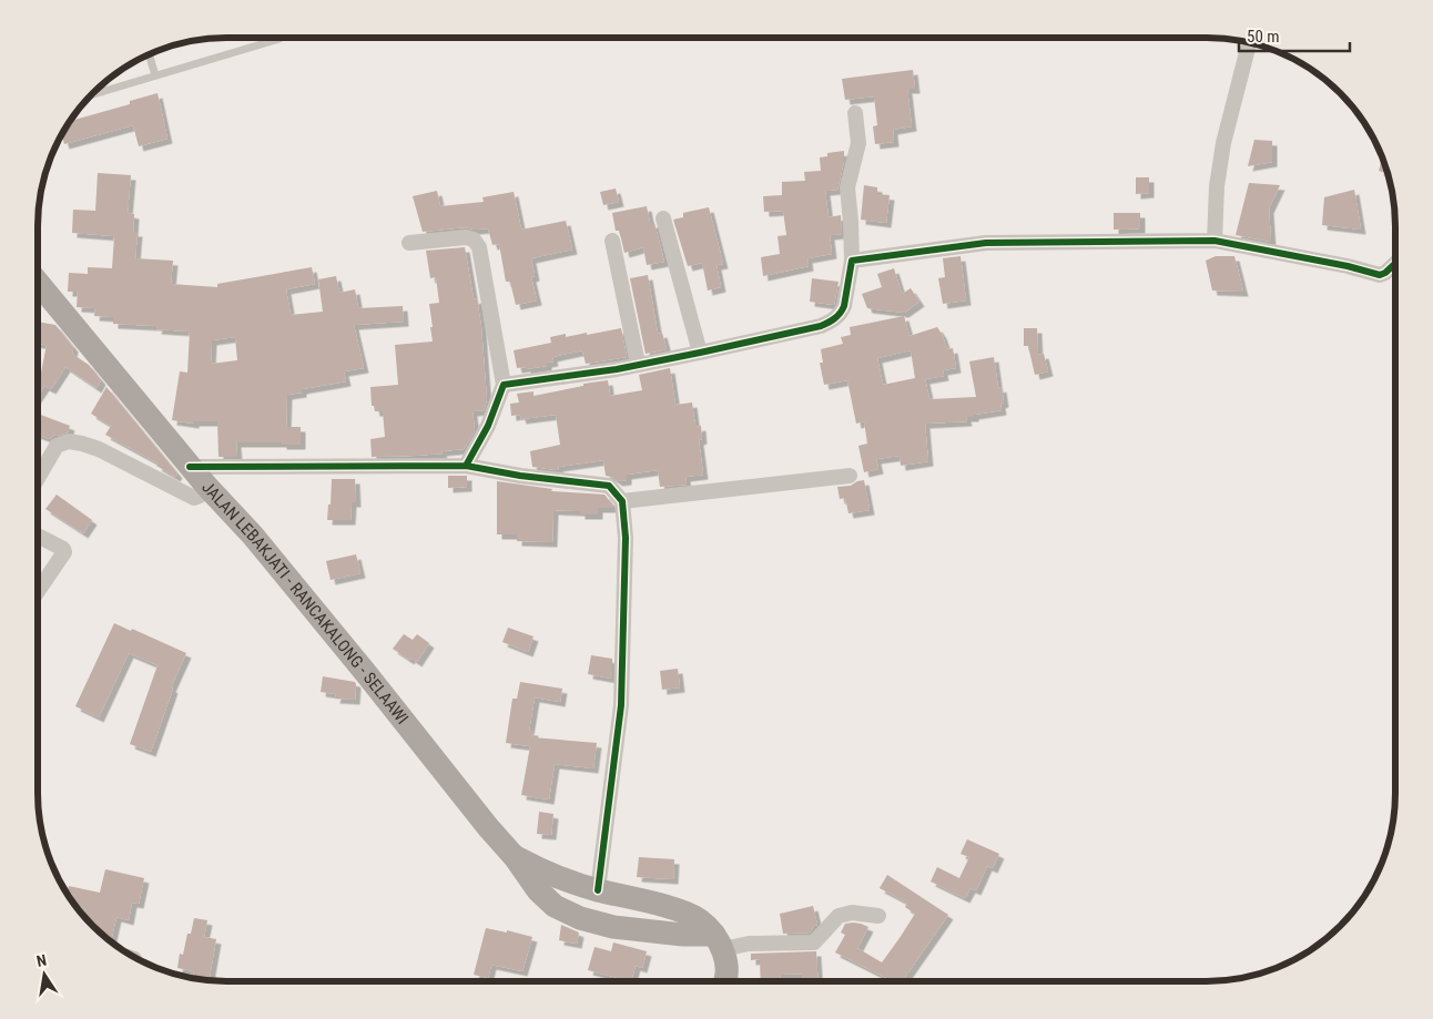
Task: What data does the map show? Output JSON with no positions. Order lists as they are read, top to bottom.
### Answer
{
  "streets": {
    "main road": ["JALAN LEBAKJATI - RANCAKALONG - SELAAWI"]
  },
  "scale_bar": "50 m",
  "north": "top"
}
